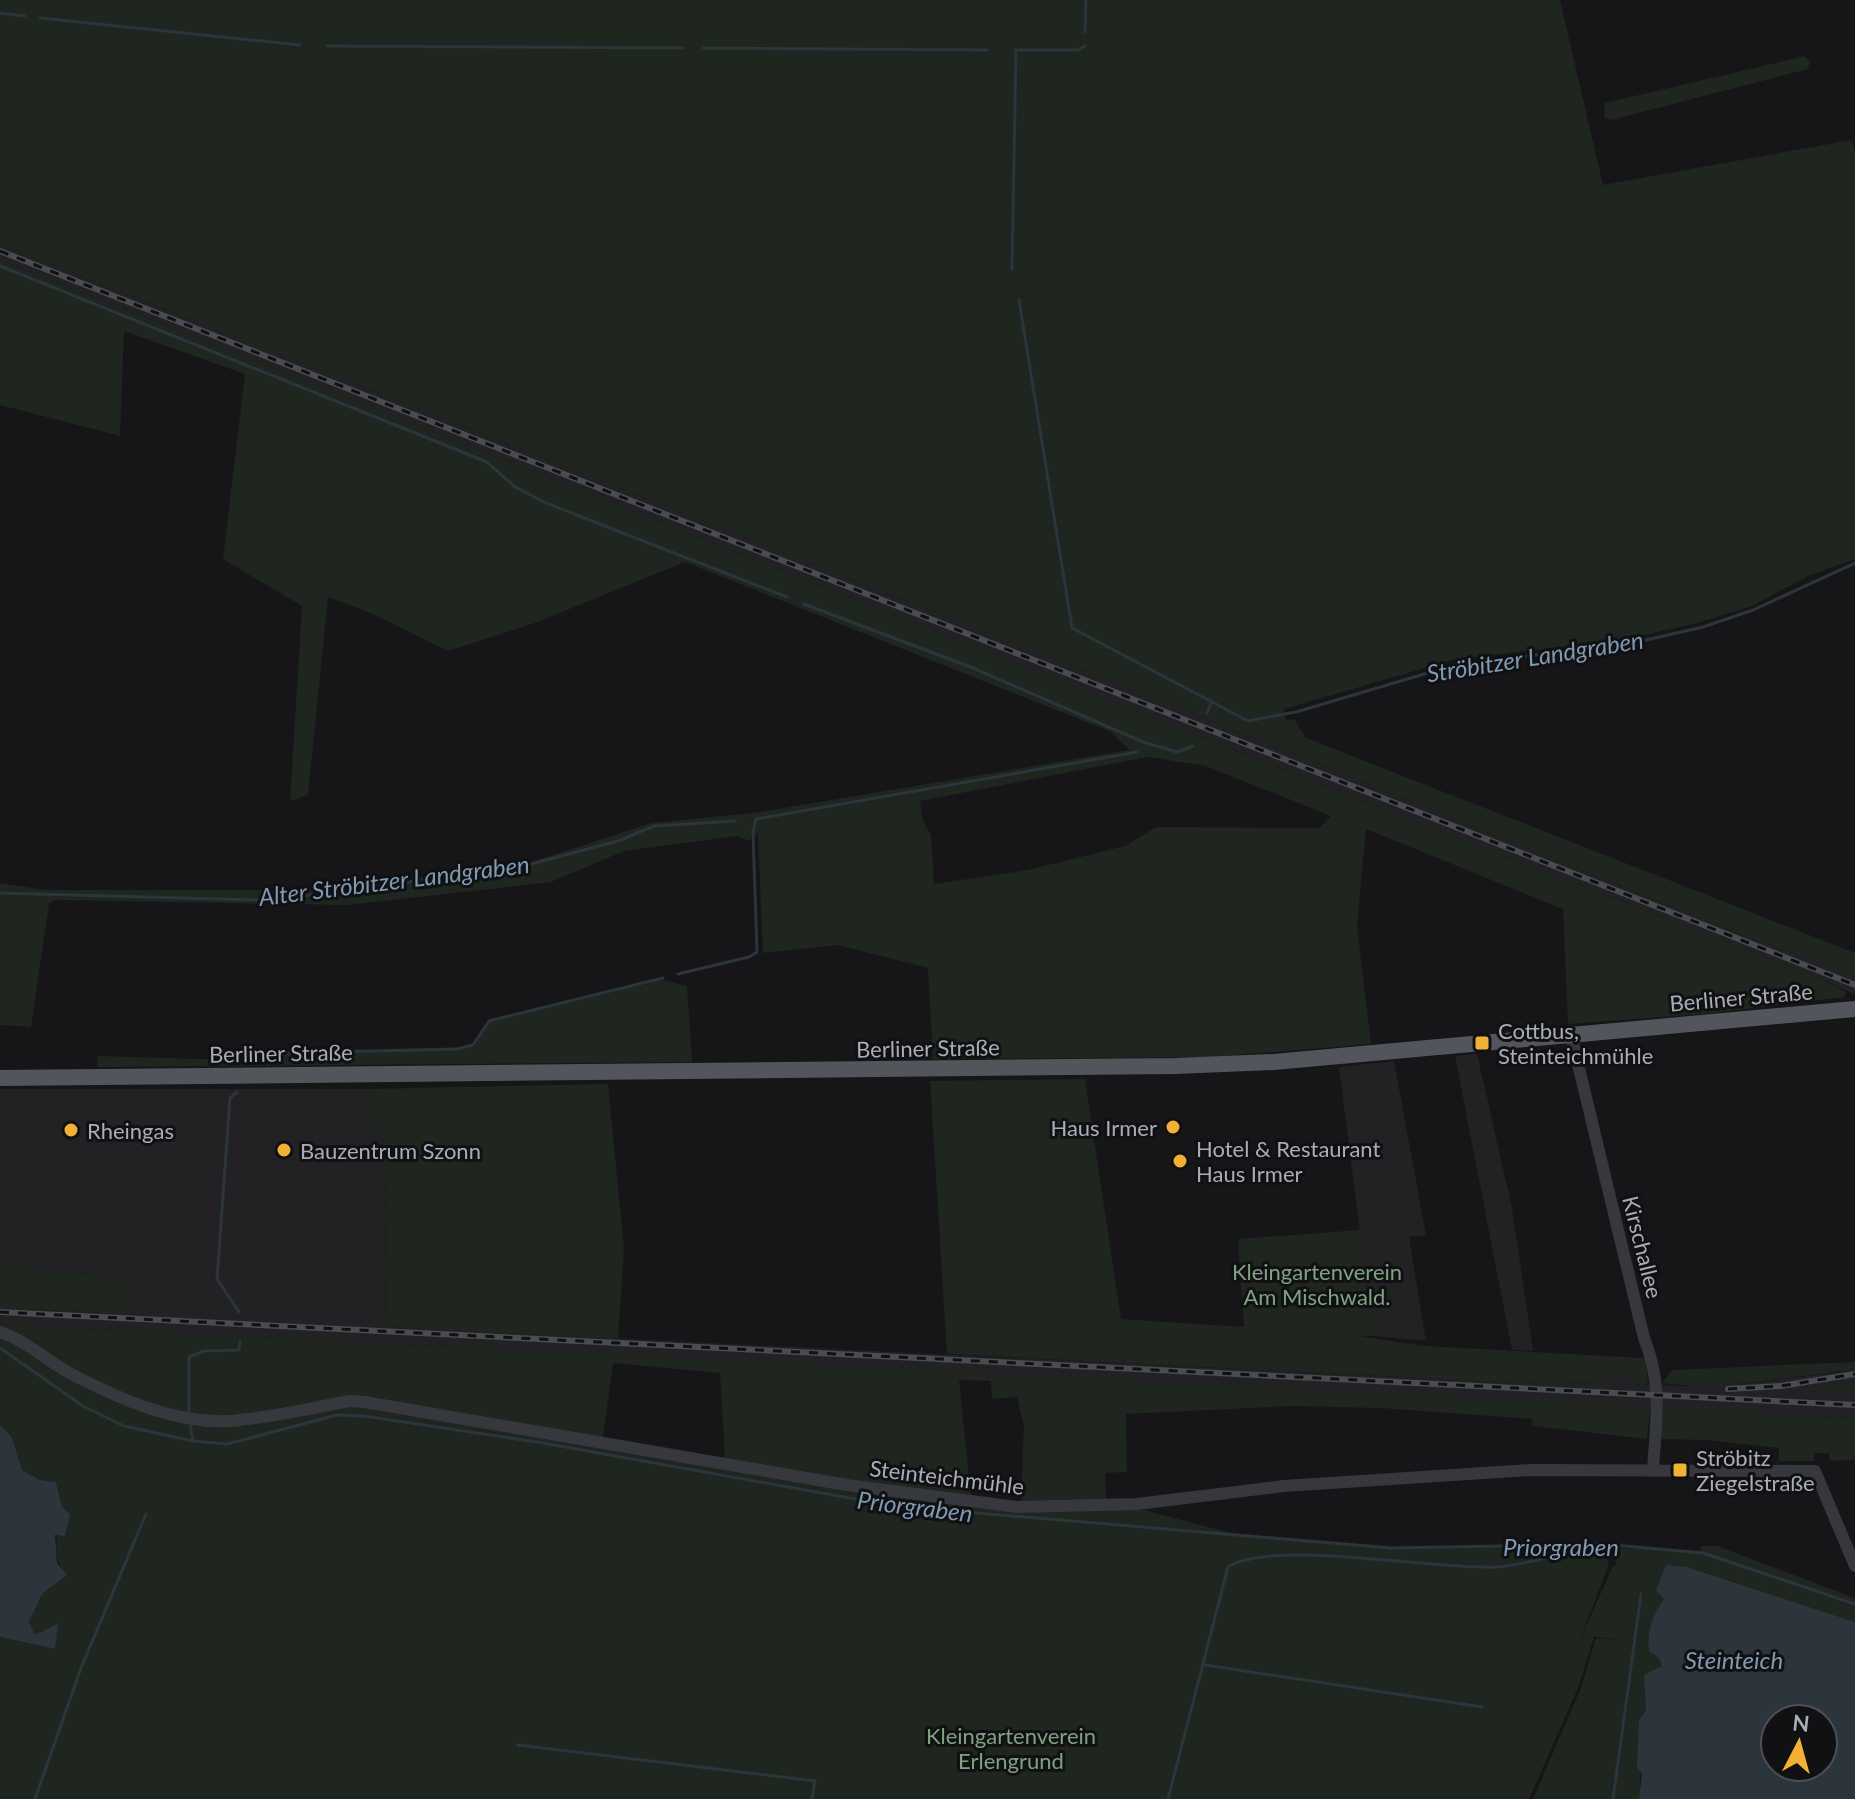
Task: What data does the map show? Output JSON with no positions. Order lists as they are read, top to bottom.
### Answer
{
  "streets": {
    "main road": ["Berliner Straße"],
    "street": ["Kirschallee", "Steinteichmühle"]
  },
  "crossings": [
    ["Berliner Straße", "Kirschallee"],
    ["Kirschallee", "Steinteichmühle"]
  ],
  "water": [
    "Ströbitzer Landgraben",
    "Alter Ströbitzer Landgraben",
    "Priorgraben",
    "Steinteich"
  ],
  "parks": ["Kleingartenverein Am Mischwald.", "Kleingartenverein Erlengrund"],
  "places": {
    "transit": ["Cottbus, Steinteichmühle", "Ströbitz Ziegelstraße"],
    "other": [
      "Haus Irmer",
      "Rheingas",
      "Bauzentrum Szonn",
      "Hotel & Restaurant Haus Irmer"
    ]
  },
  "north": "top"
}
